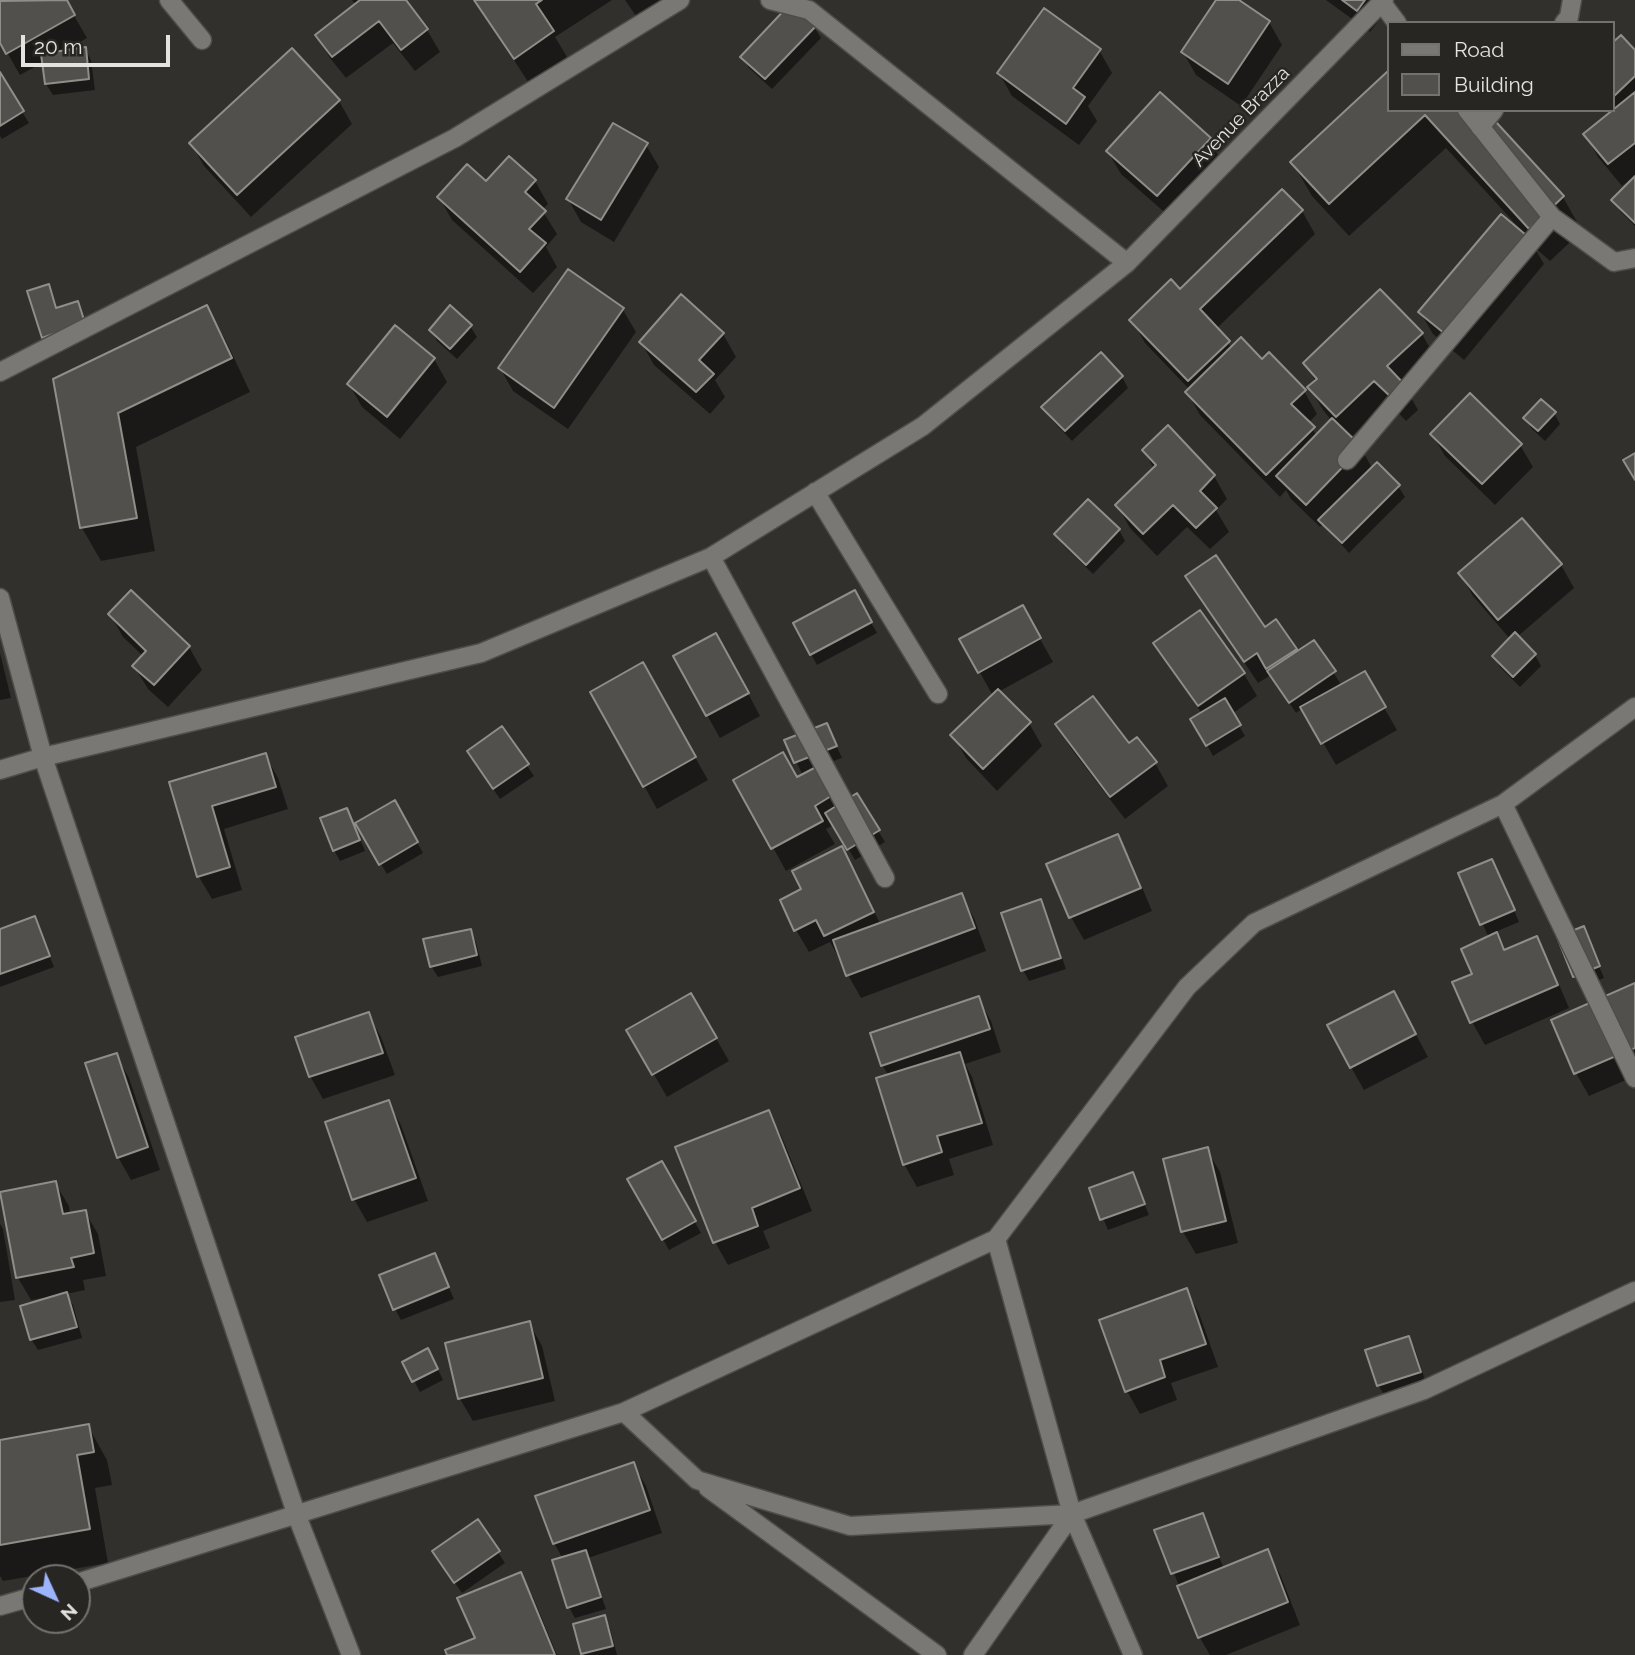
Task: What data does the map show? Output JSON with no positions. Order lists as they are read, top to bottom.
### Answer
{
  "streets": {
    "street": ["Avenue Brazza"]
  },
  "legend": ["Road", "Building"],
  "scale_bar": "20 m",
  "north": "bottom right"
}
